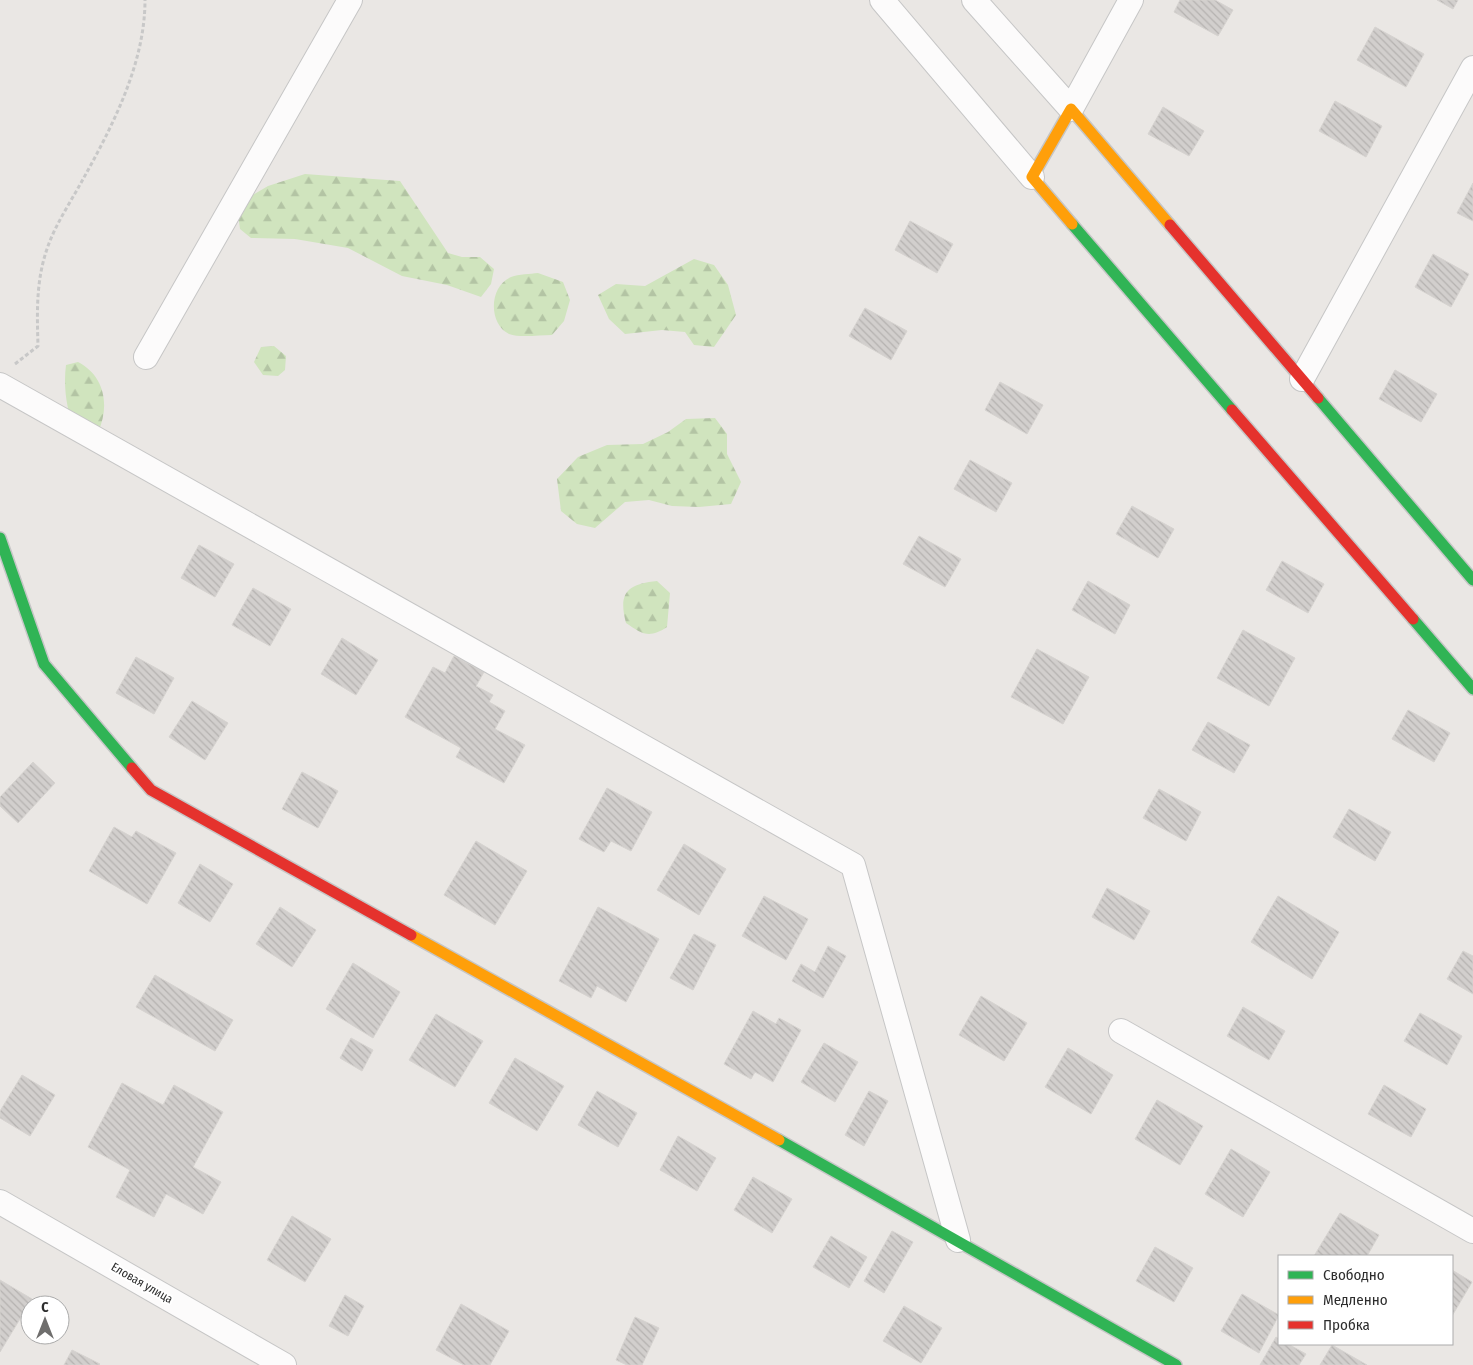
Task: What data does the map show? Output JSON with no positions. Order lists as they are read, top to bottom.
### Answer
{
  "streets": {
    "street": ["Еловая улица"]
  },
  "legend": ["Свободно", "Медленно", "Пробка"],
  "north": "top"
}
